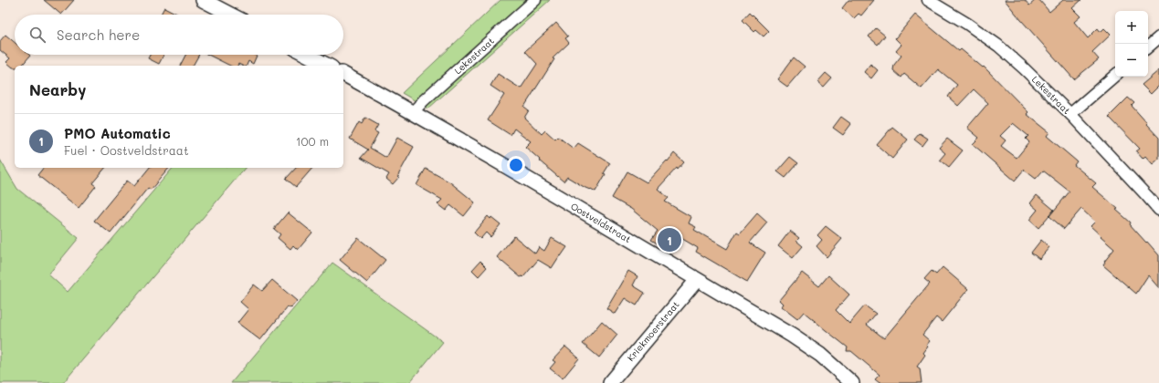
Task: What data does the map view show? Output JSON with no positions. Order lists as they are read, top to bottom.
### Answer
{
  "streets": {
    "street": ["Lekestraat", "Oostveldstraat", "Kriekmoerstraat"]
  },
  "crossings": [
    ["Lekestraat", "Oostveldstraat"],
    ["Oostveldstraat", "Kriekmoerstraat"]
  ],
  "page": {
    "map_buttons": ["+", "−"],
    "search": "Search here",
    "heading": "Nearby",
    "list": [
      {
        "mark": "1",
        "name": "PMO Automatic",
        "note": "Fuel · Oostveldstraat",
        "value": "100 m"
      }
    ],
    "pins": "1"
  }
}
